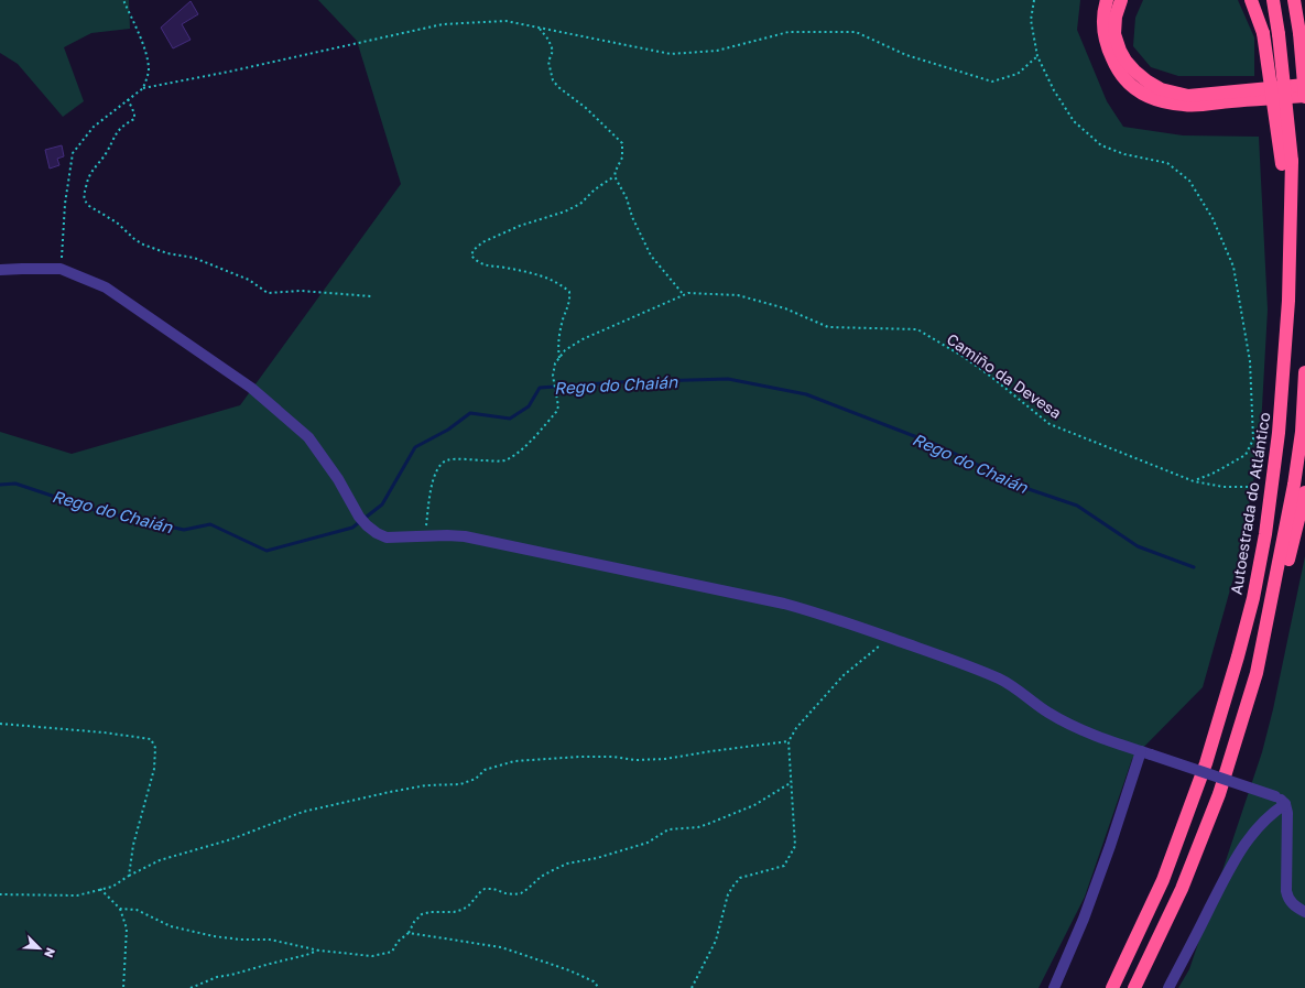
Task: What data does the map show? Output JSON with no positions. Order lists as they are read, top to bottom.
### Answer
{
  "streets": {
    "highway": ["Autoestrada do Atlántico"],
    "path": ["Camiño da Devesa"]
  },
  "water": ["Rego do Chaián"],
  "north": "bottom right"
}
